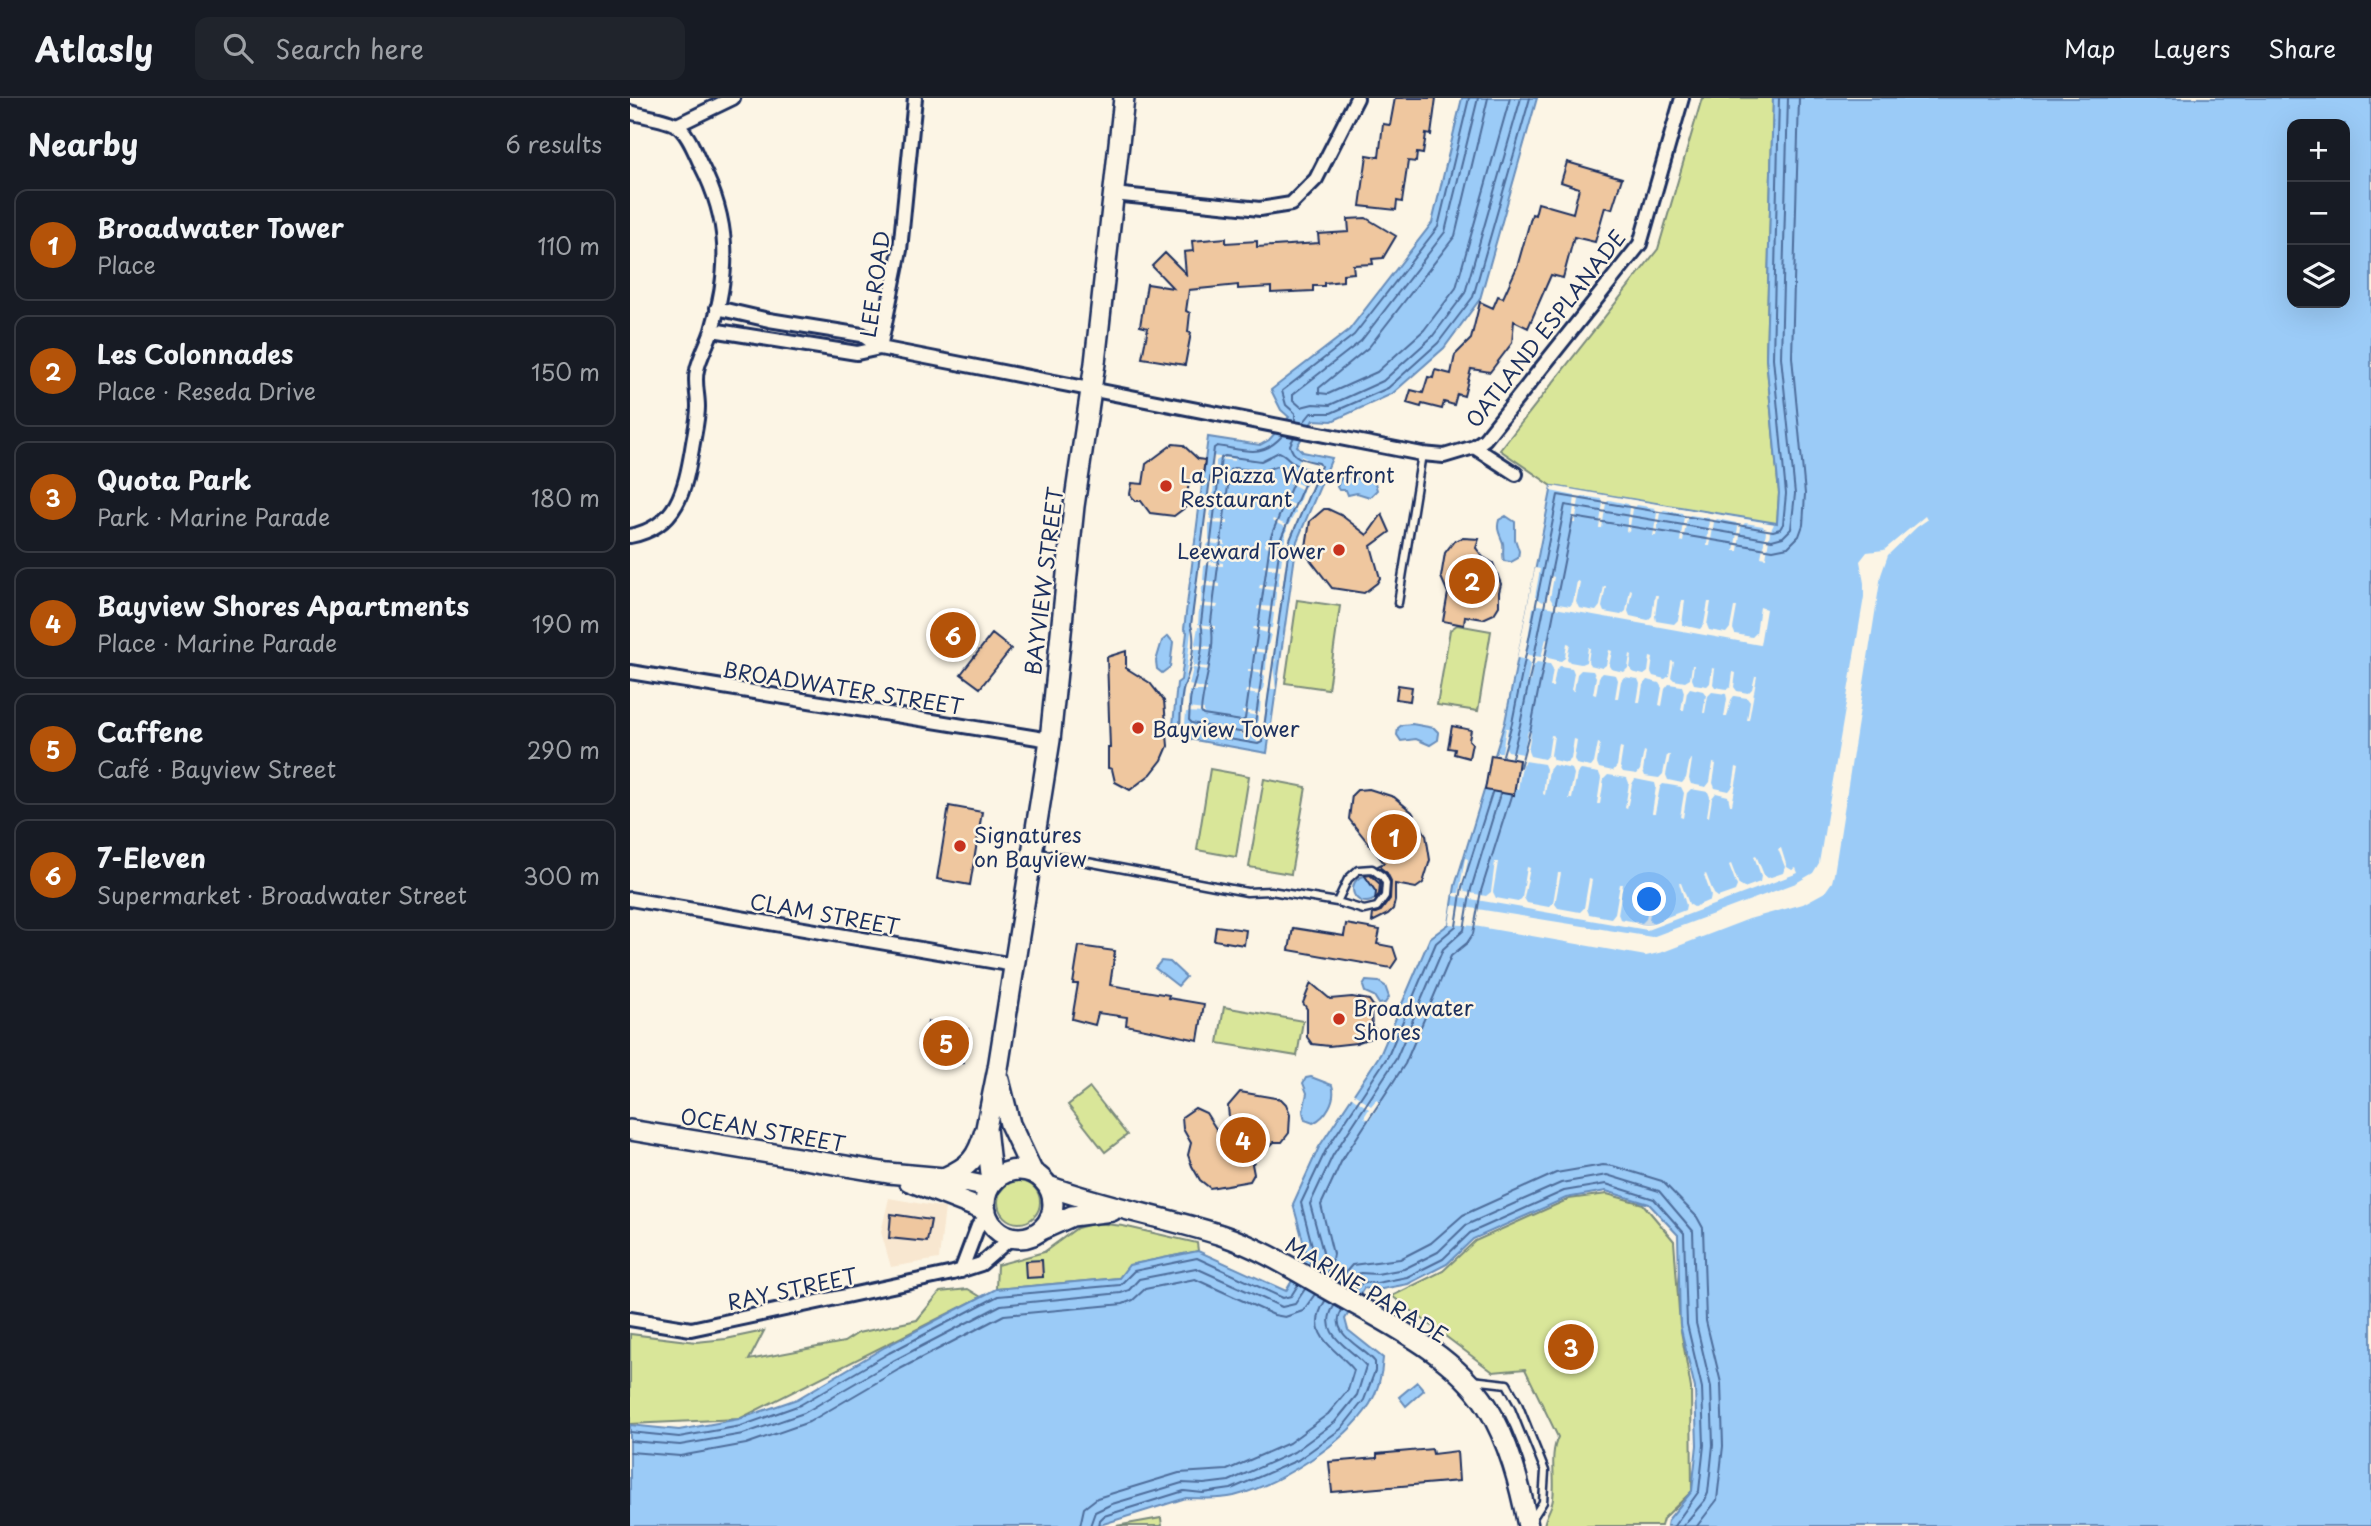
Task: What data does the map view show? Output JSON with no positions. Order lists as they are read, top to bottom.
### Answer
{
  "streets": {
    "main road": ["BAYVIEW STREET", "OCEAN STREET", "MARINE PARADE"],
    "street": [
      "LEE ROAD",
      "OATLAND ESPLANADE",
      "BROADWATER STREET",
      "CLAM STREET",
      "RAY STREET"
    ]
  },
  "crossings": [
    ["LEE ROAD", "OATLAND ESPLANADE"],
    ["LEE ROAD", "BAYVIEW STREET"],
    ["OATLAND ESPLANADE", "BAYVIEW STREET"],
    ["BAYVIEW STREET", "BROADWATER STREET"],
    ["BAYVIEW STREET", "CLAM STREET"],
    ["BAYVIEW STREET", "OCEAN STREET"],
    ["BAYVIEW STREET", "RAY STREET"],
    ["BAYVIEW STREET", "MARINE PARADE"],
    ["OCEAN STREET", "RAY STREET"],
    ["OCEAN STREET", "MARINE PARADE"],
    ["RAY STREET", "MARINE PARADE"]
  ],
  "places": [
    "La Piazza Waterfront Restaurant",
    "Leeward Tower",
    "Bayview Tower",
    "Signatures on Bayview",
    "Broadwater Shores"
  ],
  "page": {
    "header": "Atlasly",
    "search": "Search here",
    "nav": ["Map", "Layers", "Share"],
    "heading": ["Nearby", "6 results"],
    "map_buttons": ["+", "−"],
    "list": [
      {
        "mark": "1",
        "name": "Broadwater Tower",
        "note": "Place",
        "value": "110 m"
      },
      {
        "mark": "2",
        "name": "Les Colonnades",
        "note": "Place · Reseda Drive",
        "value": "150 m"
      },
      {
        "mark": "3",
        "name": "Quota Park",
        "note": "Park · Marine Parade",
        "value": "180 m"
      },
      {
        "mark": "4",
        "name": "Bayview Shores Apartments",
        "note": "Place · Marine Parade",
        "value": "190 m"
      },
      {
        "mark": "5",
        "name": "Caffene",
        "note": "Café · Bayview Street",
        "value": "290 m"
      },
      {
        "mark": "6",
        "name": "7-Eleven",
        "note": "Supermarket · Broadwater Street",
        "value": "300 m"
      }
    ],
    "pins": [
      "2",
      "6",
      "1",
      "5",
      "4",
      "3"
    ]
  }
}
